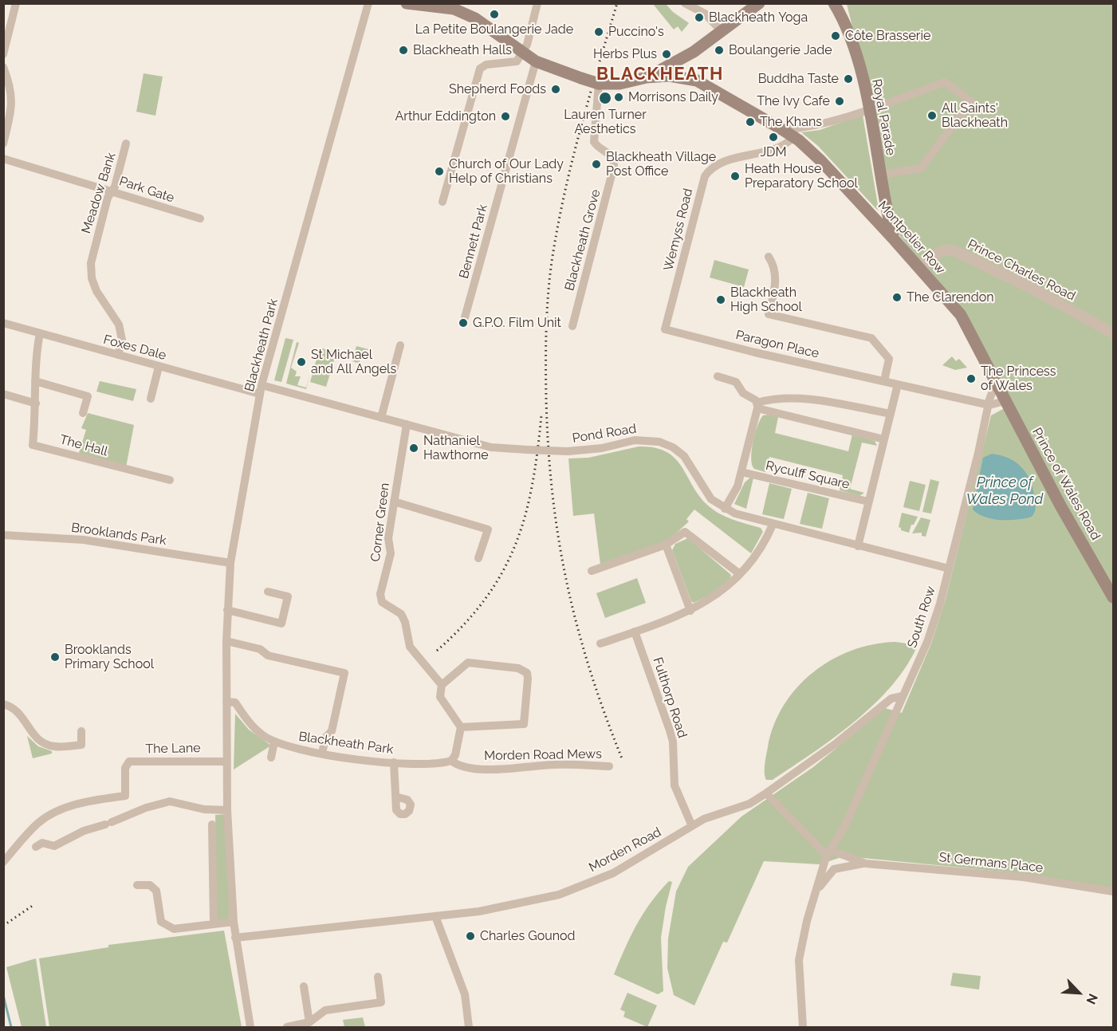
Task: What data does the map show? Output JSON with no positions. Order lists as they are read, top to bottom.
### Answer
{
  "streets": {
    "main road": ["Royal Parade", "Montpelier Row", "Prince of Wales Road"],
    "street": [
      "Park Gate",
      "Meadow Bank",
      "Wemyss Road",
      "Blackheath Grove",
      "Bennett Park",
      "Prince Charles Road",
      "Paragon Place",
      "Blackheath Park",
      "Foxes Dale",
      "Pond Road",
      "The Hall",
      "Ryculff Square",
      "Corner Green",
      "Brooklands Park",
      "South Row",
      "Fulthorp Road",
      "The Lane",
      "Morden Road Mews",
      "Morden Road",
      "St Germans Place"
    ]
  },
  "crossings": [
    ["Royal Parade", "Montpelier Row"],
    ["Park Gate", "Meadow Bank"],
    ["Meadow Bank", "Foxes Dale"],
    ["Wemyss Road", "Montpelier Row"],
    ["Wemyss Road", "Paragon Place"],
    ["Montpelier Row", "Prince Charles Road"],
    ["Montpelier Row", "Prince of Wales Road"],
    ["Montpelier Row", "South Row"],
    ["Paragon Place", "South Row"],
    ["Blackheath Park", "Foxes Dale"],
    ["Blackheath Park", "Pond Road"],
    ["Blackheath Park", "Brooklands Park"],
    ["Blackheath Park", "The Lane"],
    ["Blackheath Park", "Morden Road Mews"],
    ["Blackheath Park", "Morden Road"],
    ["Foxes Dale", "Pond Road"],
    ["Foxes Dale", "The Hall"],
    ["Pond Road", "Corner Green"],
    ["Pond Road", "South Row"],
    ["Prince of Wales Road", "South Row"],
    ["South Row", "Morden Road"],
    ["Fulthorp Road", "Morden Road"]
  ],
  "districts": ["BLACKHEATH"],
  "water": ["Prince of Wales Pond"],
  "places": [
    "La Petite Boulangerie Jade",
    "Blackheath Yoga",
    "Puccino's",
    "Côte Brasserie",
    "Blackheath Halls",
    "Boulangerie Jade",
    "Herbs Plus",
    "Buddha Taste",
    "Shepherd Foods",
    "Morrisons Daily",
    "Lauren Turner Aesthetics",
    "The Ivy Cafe",
    "All Saints' Blackheath",
    "Arthur Eddington",
    "The Khans",
    "JDM",
    "Blackheath Village Post Office",
    "Church of Our Lady Help of Christians",
    "Heath House Preparatory School",
    "The Clarendon",
    "Blackheath High School",
    "G.P.O. Film Unit",
    "St Michael and All Angels",
    "The Princess of Wales",
    "Nathaniel Hawthorne",
    "Brooklands Primary School",
    "Charles Gounod"
  ],
  "north": "bottom right"
}
